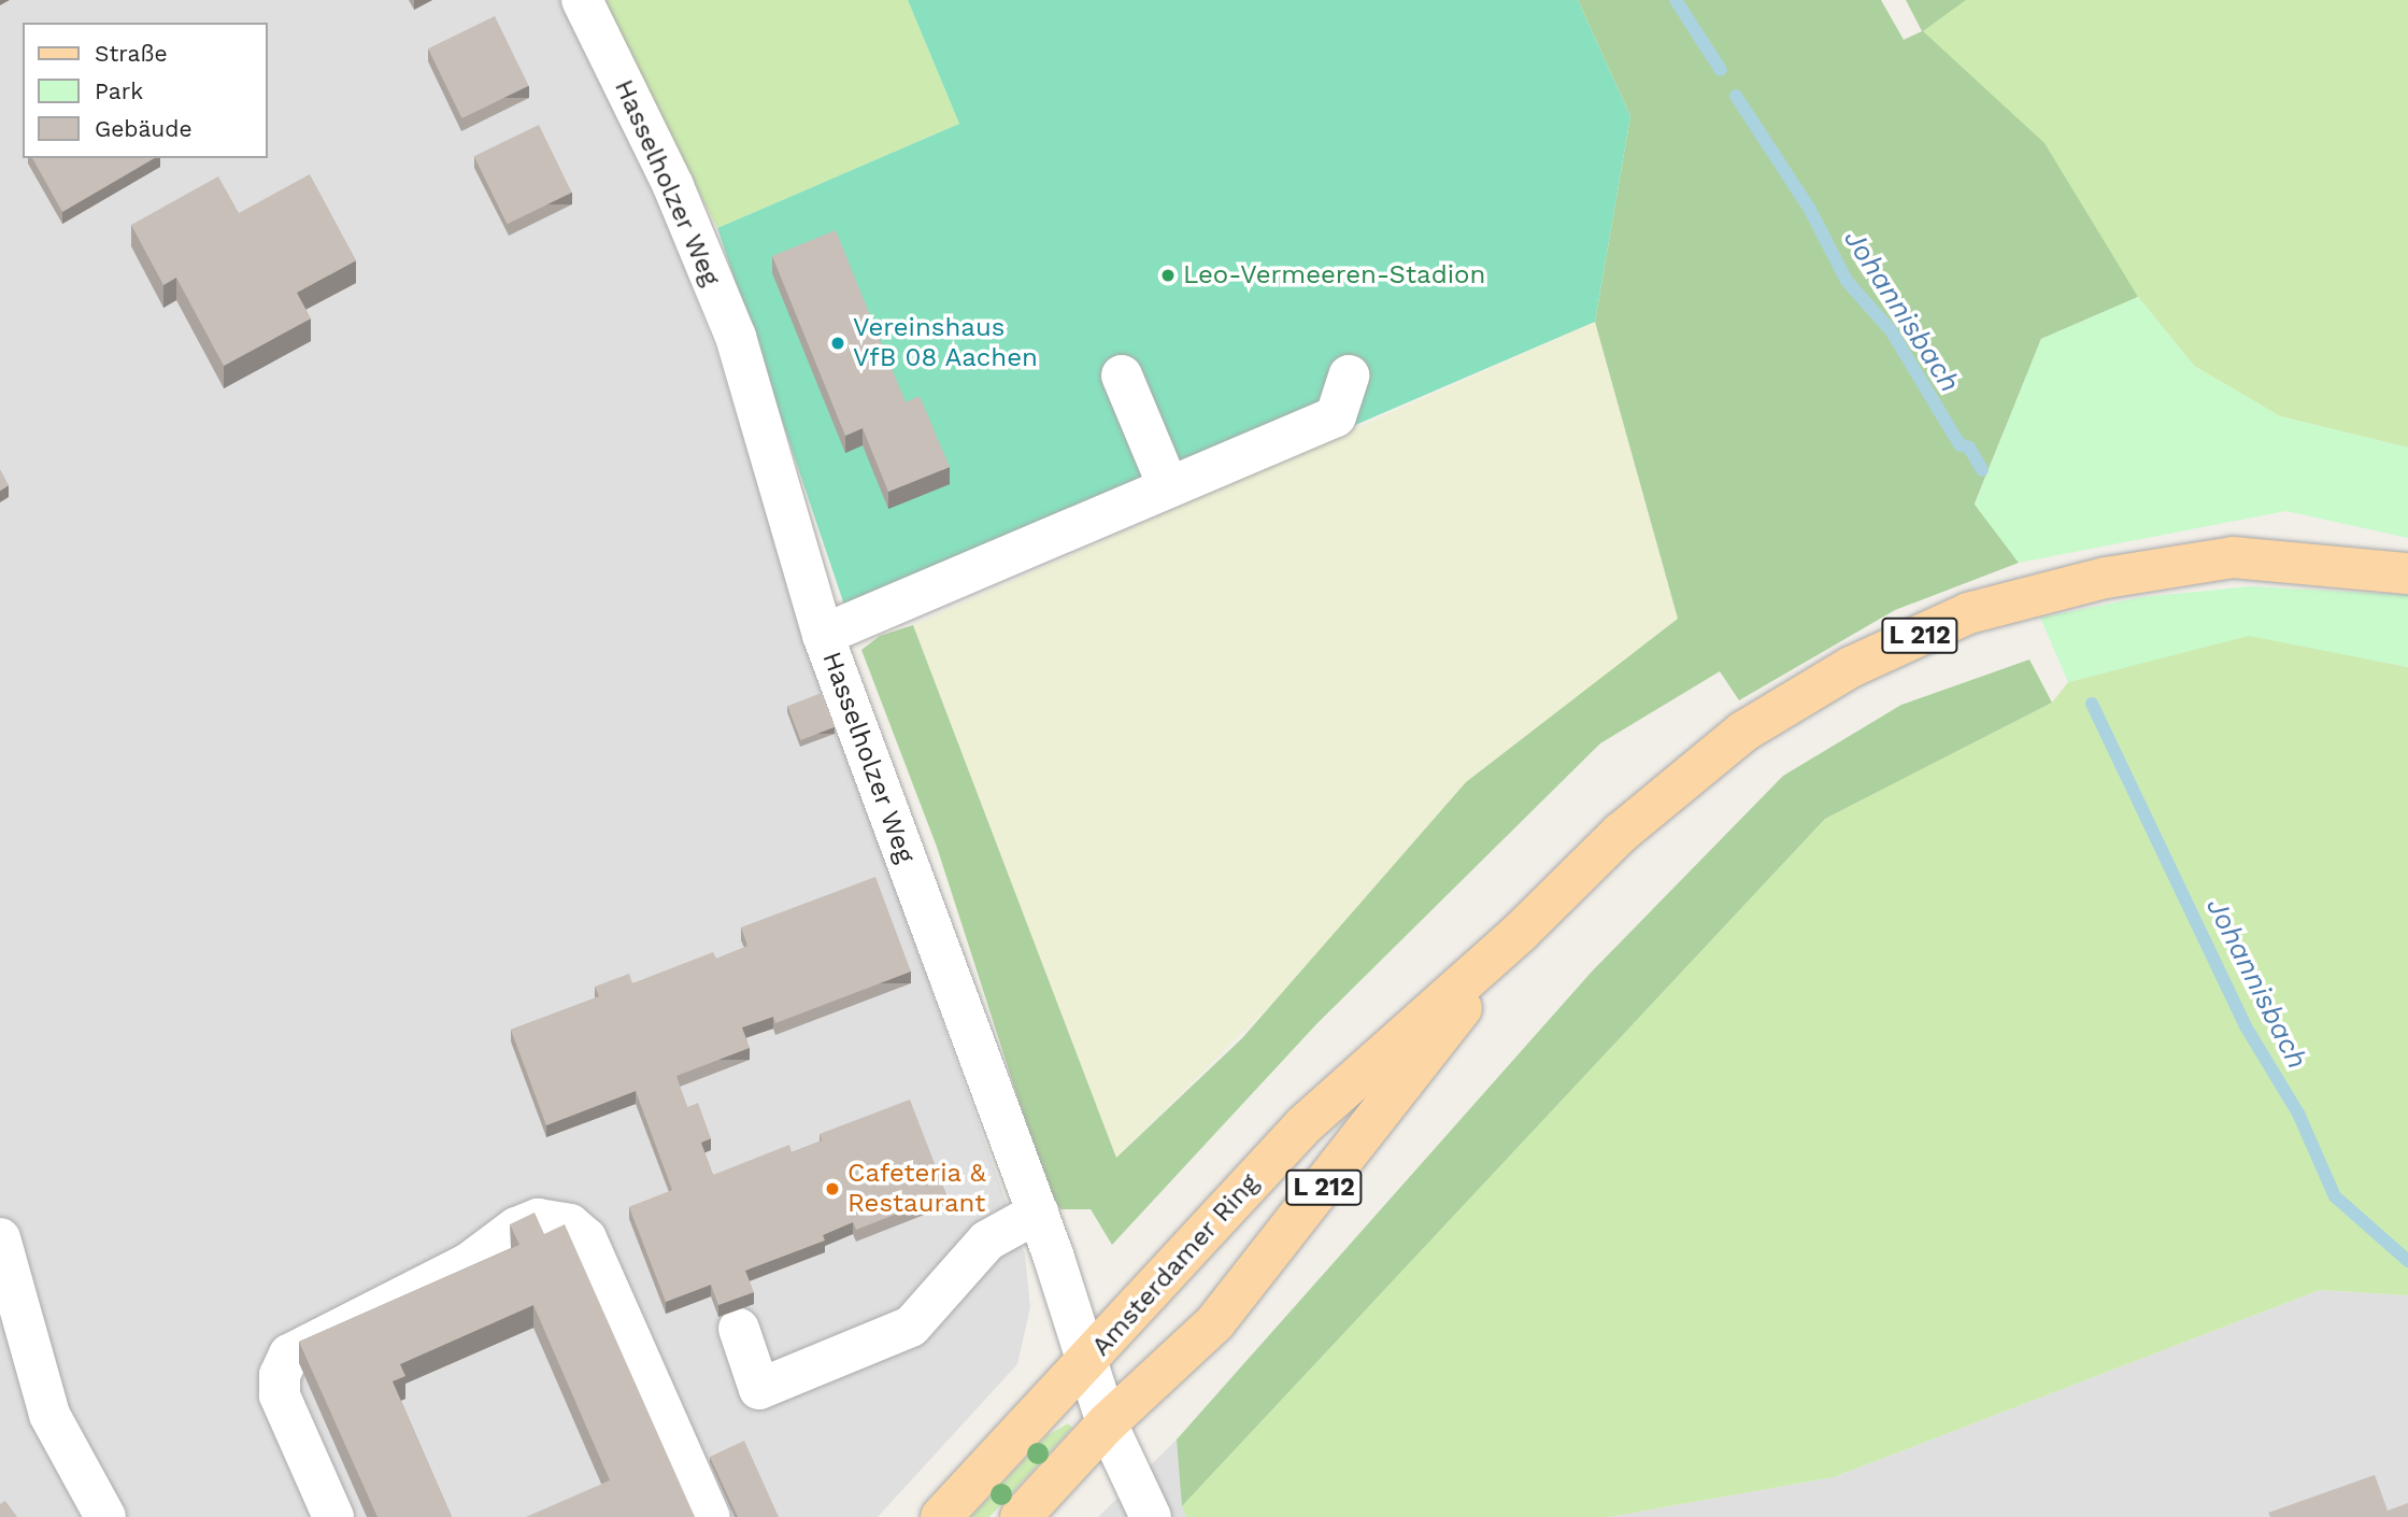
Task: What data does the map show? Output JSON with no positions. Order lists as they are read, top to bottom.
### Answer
{
  "streets": {
    "main road": ["L 212", "Amsterdamer Ring"],
    "street": ["Hasselholzer Weg"]
  },
  "crossings": [
    ["Hasselholzer Weg", "Amsterdamer Ring"]
  ],
  "water": ["Johannisbach"],
  "places": ["Leo-Vermeeren-Stadion", "Vereinshaus VfB 08 Aachen", "Cafeteria & Restaurant"],
  "legend": ["Straße", "Park", "Gebäude"]
}
